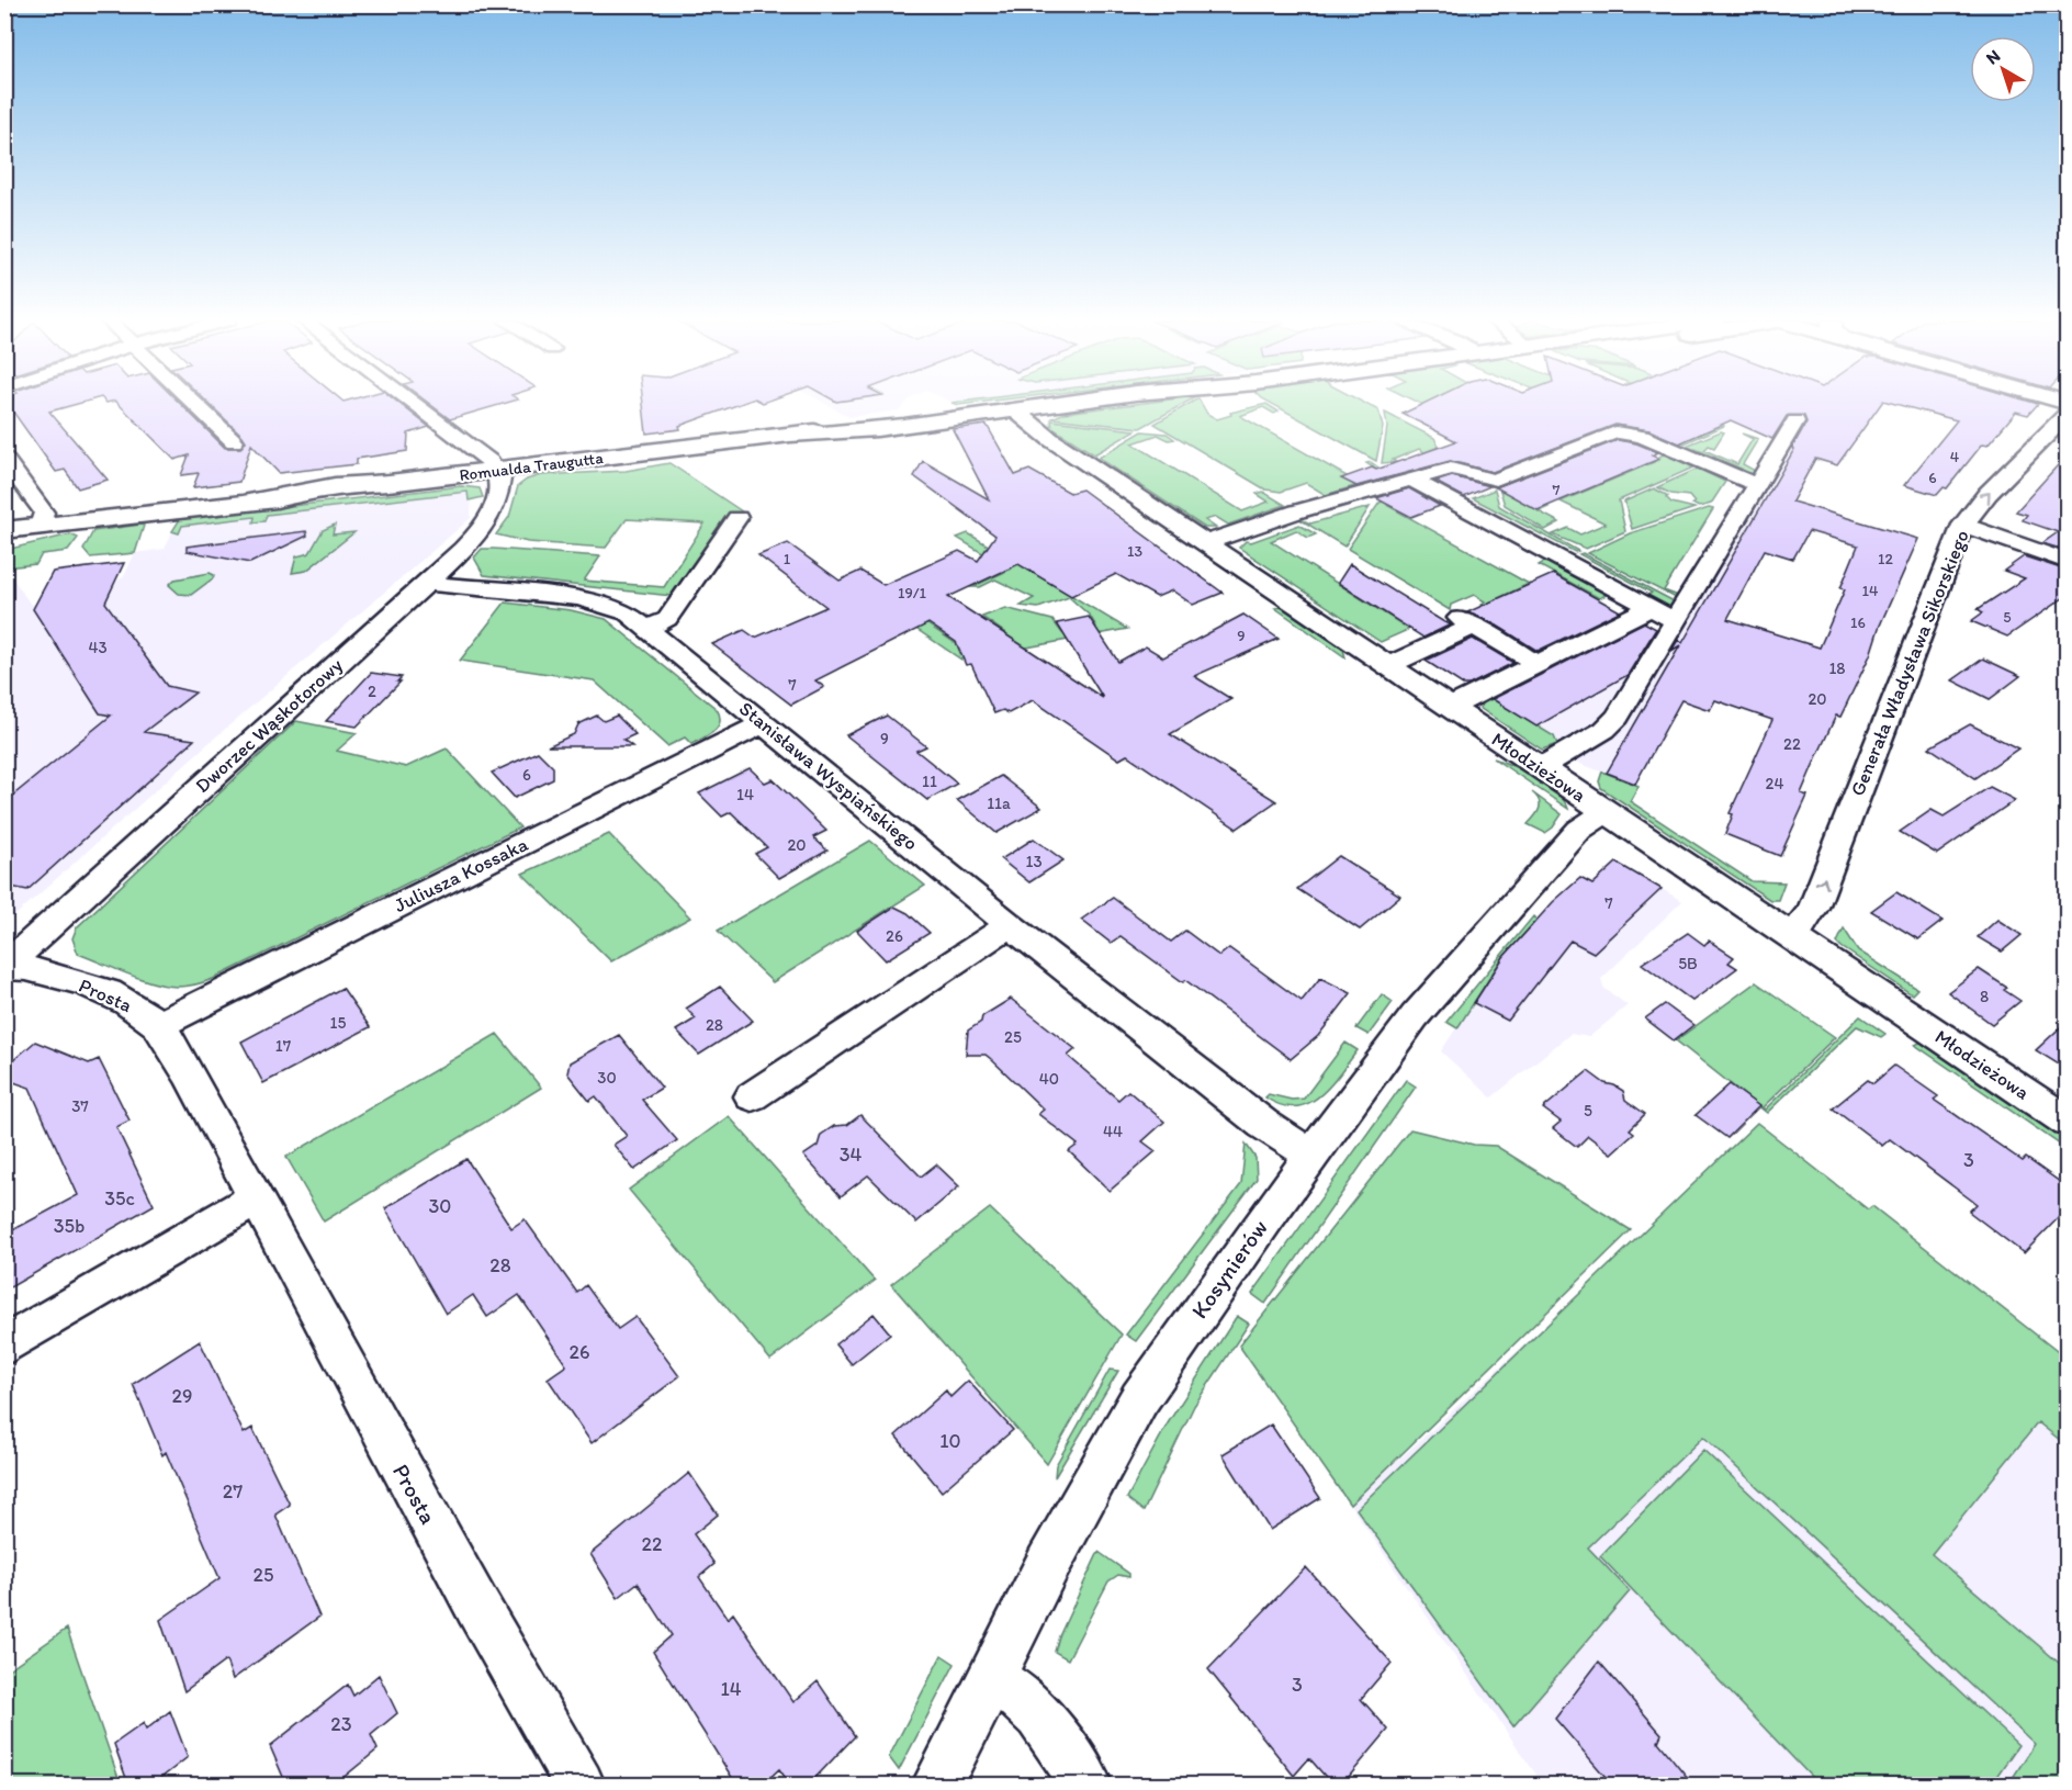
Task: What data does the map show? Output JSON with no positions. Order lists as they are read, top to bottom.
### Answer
{
  "streets": {
    "street": [
      "Romualda Traugutta",
      "Generała Władysława Sikorskiego",
      "Dworzec Wąskotorowy",
      "Młodzieżowa",
      "Stanisława Wyspiańskiego",
      "Juliusza Kossaka",
      "Prosta",
      "Kosynierów"
    ]
  },
  "crossings": [
    ["Romualda Traugutta", "Dworzec Wąskotorowy"],
    ["Romualda Traugutta", "Młodzieżowa"],
    ["Generała Władysława Sikorskiego", "Młodzieżowa"],
    ["Dworzec Wąskotorowy", "Stanisława Wyspiańskiego"],
    ["Dworzec Wąskotorowy", "Prosta"],
    ["Młodzieżowa", "Kosynierów"],
    ["Stanisława Wyspiańskiego", "Juliusza Kossaka"],
    ["Stanisława Wyspiańskiego", "Kosynierów"],
    ["Juliusza Kossaka", "Prosta"]
  ],
  "house_numbers": [
    "4",
    "6",
    "7",
    "13",
    "1",
    "12",
    "14",
    "19/1",
    "5",
    "16",
    "9",
    "43",
    "18",
    "7",
    "2",
    "20",
    "9",
    "22",
    "6",
    "11",
    "24",
    "14",
    "11a",
    "20",
    "13",
    "7",
    "26",
    "5B",
    "8",
    "15",
    "28",
    "25",
    "17",
    "30",
    "40",
    "37",
    "5",
    "44",
    "34",
    "3",
    "35c",
    "30",
    "35b",
    "28",
    "26",
    "29",
    "10",
    "27",
    "22",
    "25",
    "3",
    "14",
    "23"
  ],
  "north": "top left"
}
